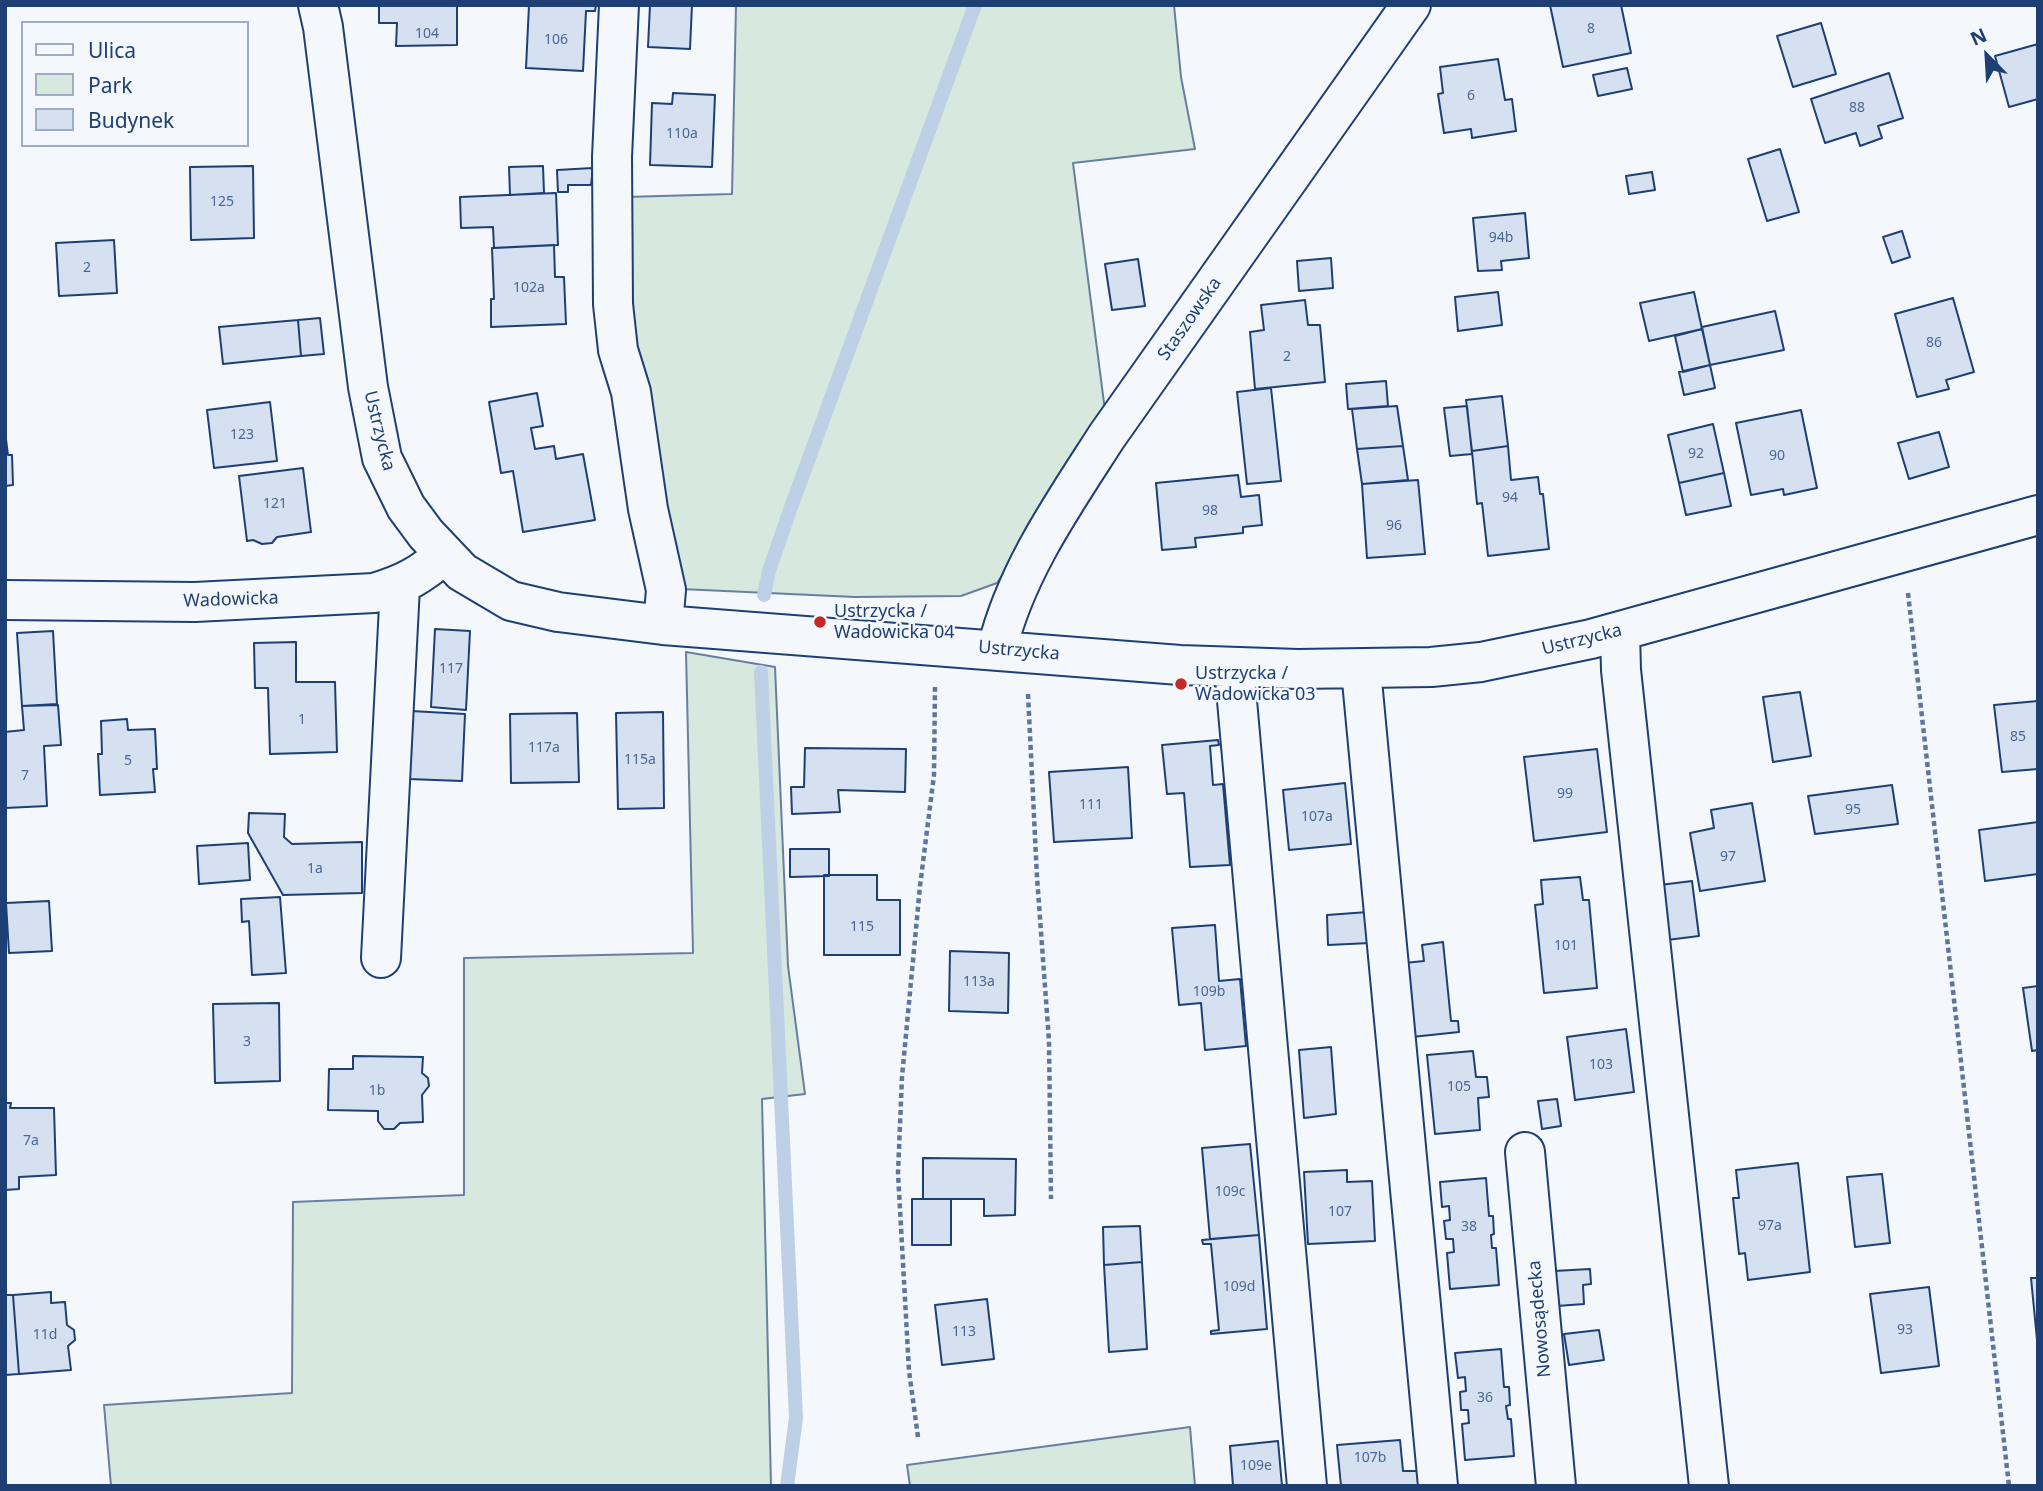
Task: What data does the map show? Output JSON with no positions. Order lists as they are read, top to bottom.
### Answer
{
  "streets": {
    "street": [
      "Staszowska",
      "Ustrzycka",
      "Wadowicka",
      "Nowosądecka"
    ]
  },
  "crossings": [
    ["Staszowska", "Ustrzycka"],
    ["Ustrzycka", "Wadowicka"]
  ],
  "places": ["Ustrzycka / Wadowicka 04", "Ustrzycka / Wadowicka 03"],
  "house_numbers": [
    "8",
    "104",
    "106",
    "6",
    "88",
    "110a",
    "125",
    "94b",
    "2",
    "102a",
    "86",
    "2",
    "123",
    "92",
    "90",
    "94",
    "121",
    "98",
    "96",
    "117",
    "1",
    "85",
    "117a",
    "115a",
    "5",
    "7",
    "99",
    "111",
    "95",
    "107a",
    "97",
    "1a",
    "115",
    "101",
    "113a",
    "109b",
    "3",
    "103",
    "105",
    "1b",
    "7a",
    "109c",
    "107",
    "97a",
    "38",
    "109d",
    "93",
    "113",
    "11d",
    "36",
    "107b",
    "109e"
  ],
  "legend": ["Ulica", "Park", "Budynek"],
  "north": "top left"
}
